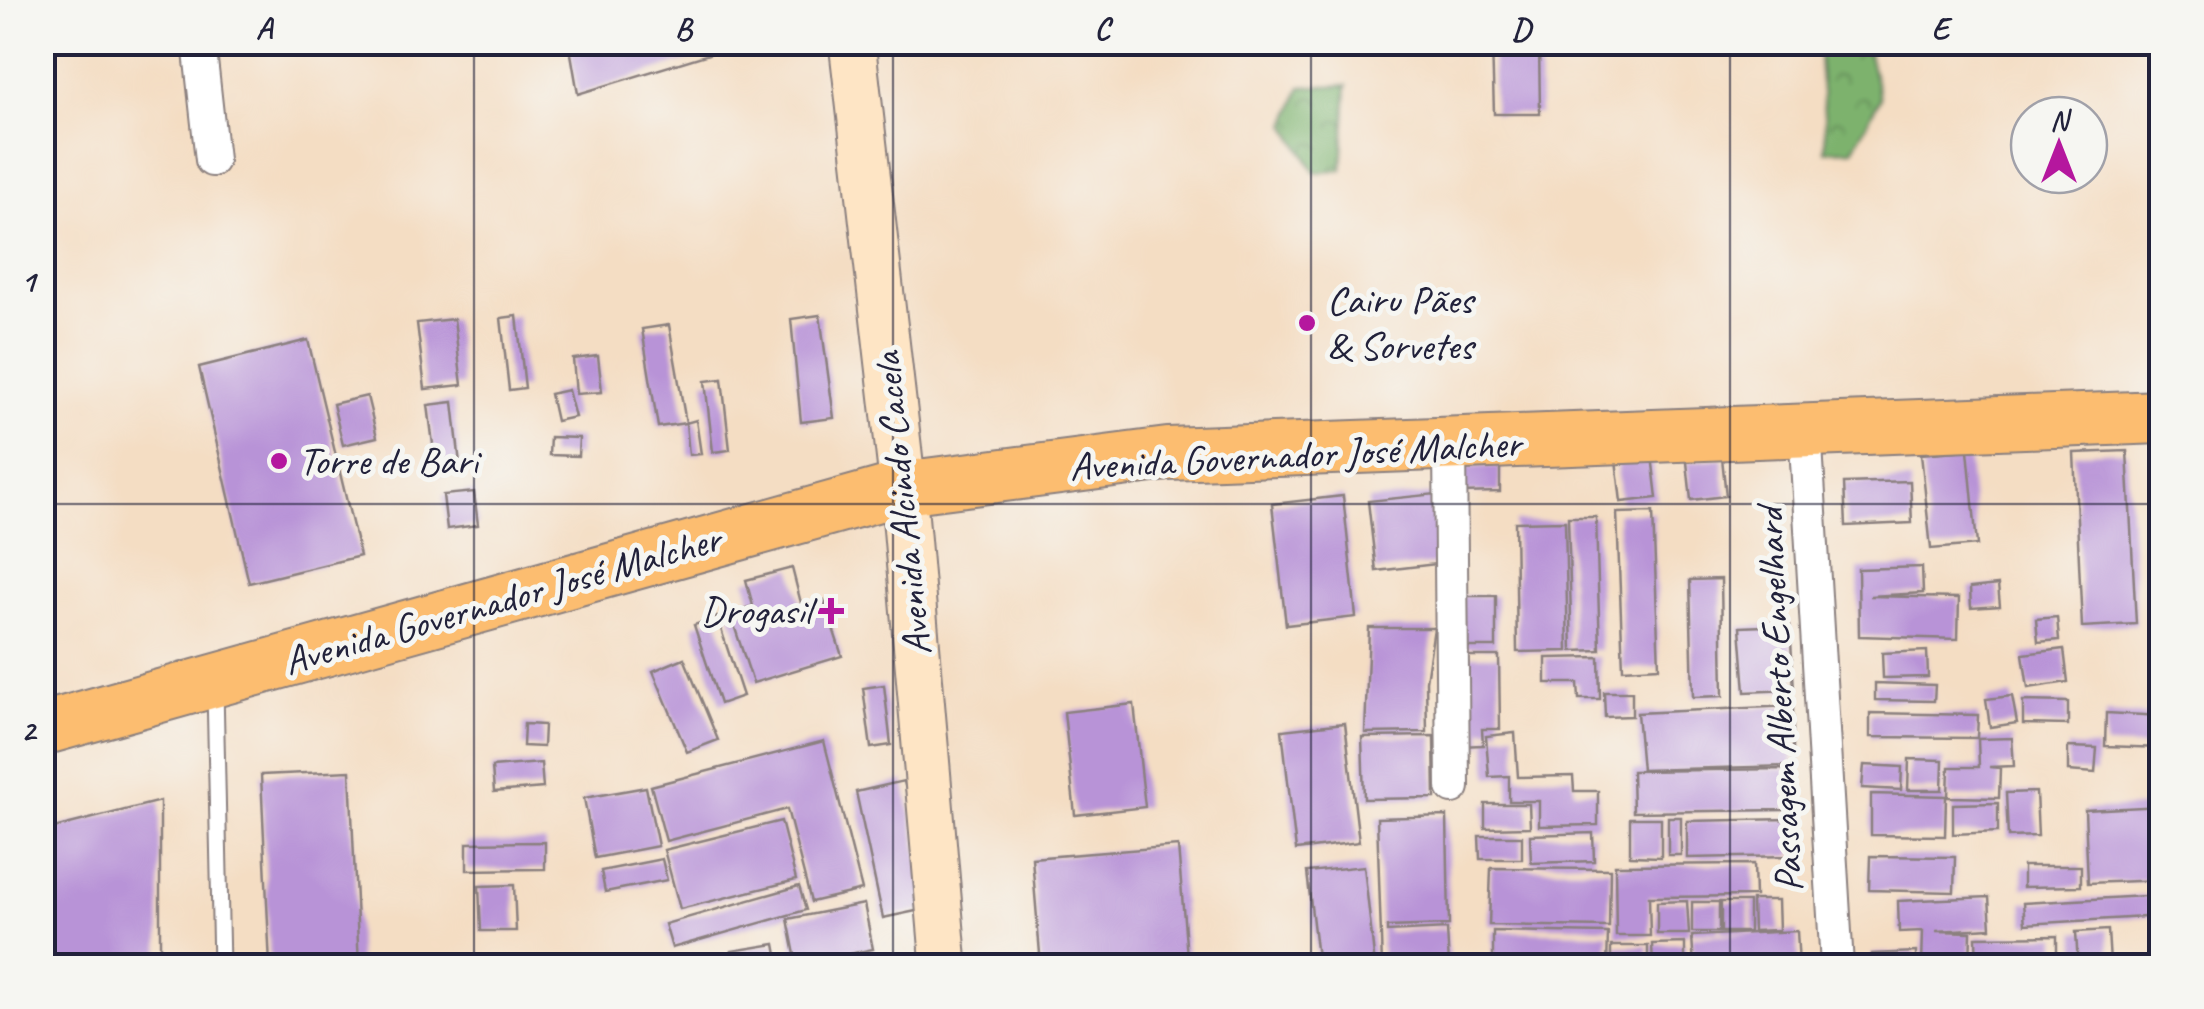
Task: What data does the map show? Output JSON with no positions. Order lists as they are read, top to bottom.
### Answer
{
  "streets": {
    "main road": ["Avenida Governador José Malcher", "Avenida Alcindo Cacela"],
    "street": ["Passagem Alberto Engelhard"]
  },
  "crossings": [
    ["Avenida Governador José Malcher", "Avenida Alcindo Cacela"],
    ["Avenida Governador José Malcher", "Passagem Alberto Engelhard"]
  ],
  "places": {
    "other": ["Cairu Pães & Sorvetes", "Torre de Bari"],
    "health": ["Drogasil"]
  },
  "north": "top",
  "grid": {
    "columns": [
      "A",
      "B",
      "C",
      "D",
      "E"
    ],
    "rows": ["1", "2"]
  }
}
